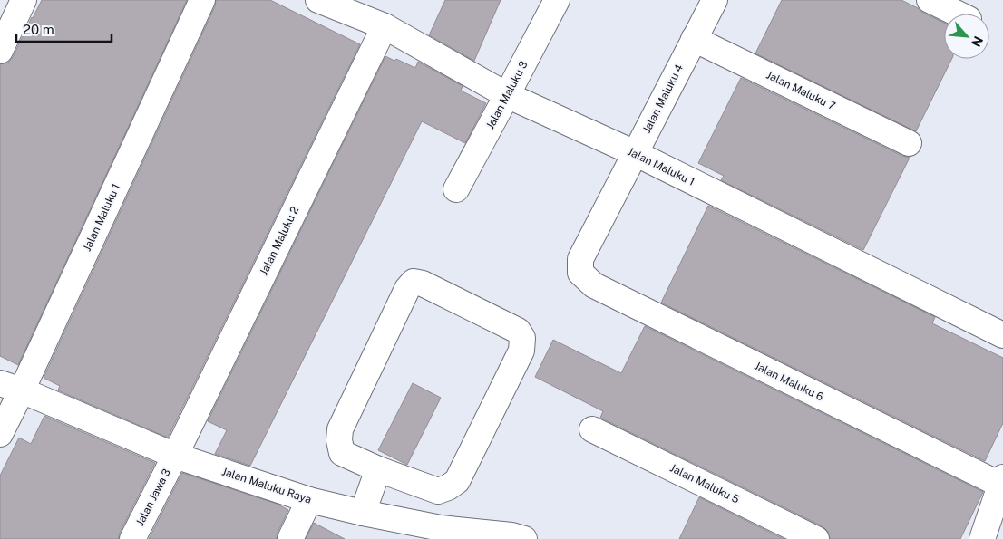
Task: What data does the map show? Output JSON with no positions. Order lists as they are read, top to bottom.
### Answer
{
  "streets": {
    "street": [
      "Jalan Maluku 7",
      "Jalan Maluku 3",
      "Jalan Maluku 4",
      "Jalan Maluku 1",
      "Jalan Maluku 2",
      "Jalan Maluku 6",
      "Jalan Maluku 5",
      "Jalan Maluku Raya",
      "Jalan Jawa 3"
    ]
  },
  "crossings": [
    ["Jalan Maluku 7", "Jalan Maluku 4"],
    ["Jalan Maluku 3", "Jalan Maluku 1"],
    ["Jalan Maluku 4", "Jalan Maluku 1"],
    ["Jalan Maluku 4", "Jalan Maluku 6"],
    ["Jalan Maluku 1", "Jalan Maluku 2"],
    ["Jalan Maluku 1", "Jalan Maluku Raya"],
    ["Jalan Maluku 2", "Jalan Maluku Raya"],
    ["Jalan Maluku 2", "Jalan Jawa 3"],
    ["Jalan Maluku Raya", "Jalan Jawa 3"]
  ],
  "scale_bar": "20 m",
  "north": "bottom right"
}
